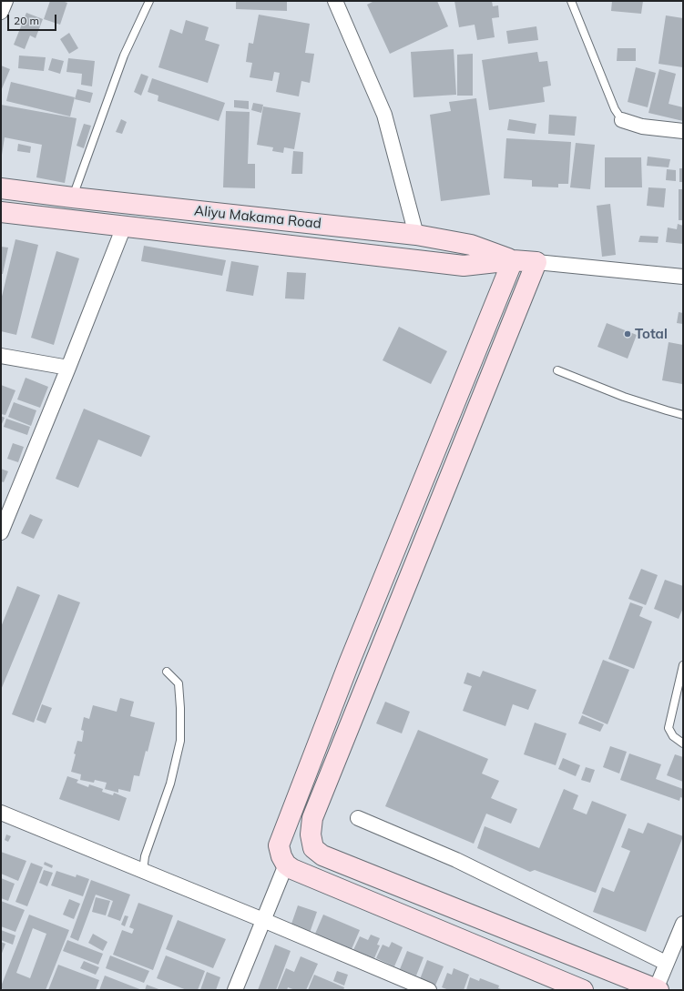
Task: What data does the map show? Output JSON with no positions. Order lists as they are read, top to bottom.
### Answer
{
  "streets": {
    "street": ["Aliyu Makama Road"]
  },
  "places": ["Total"],
  "scale_bar": "20 m"
}
